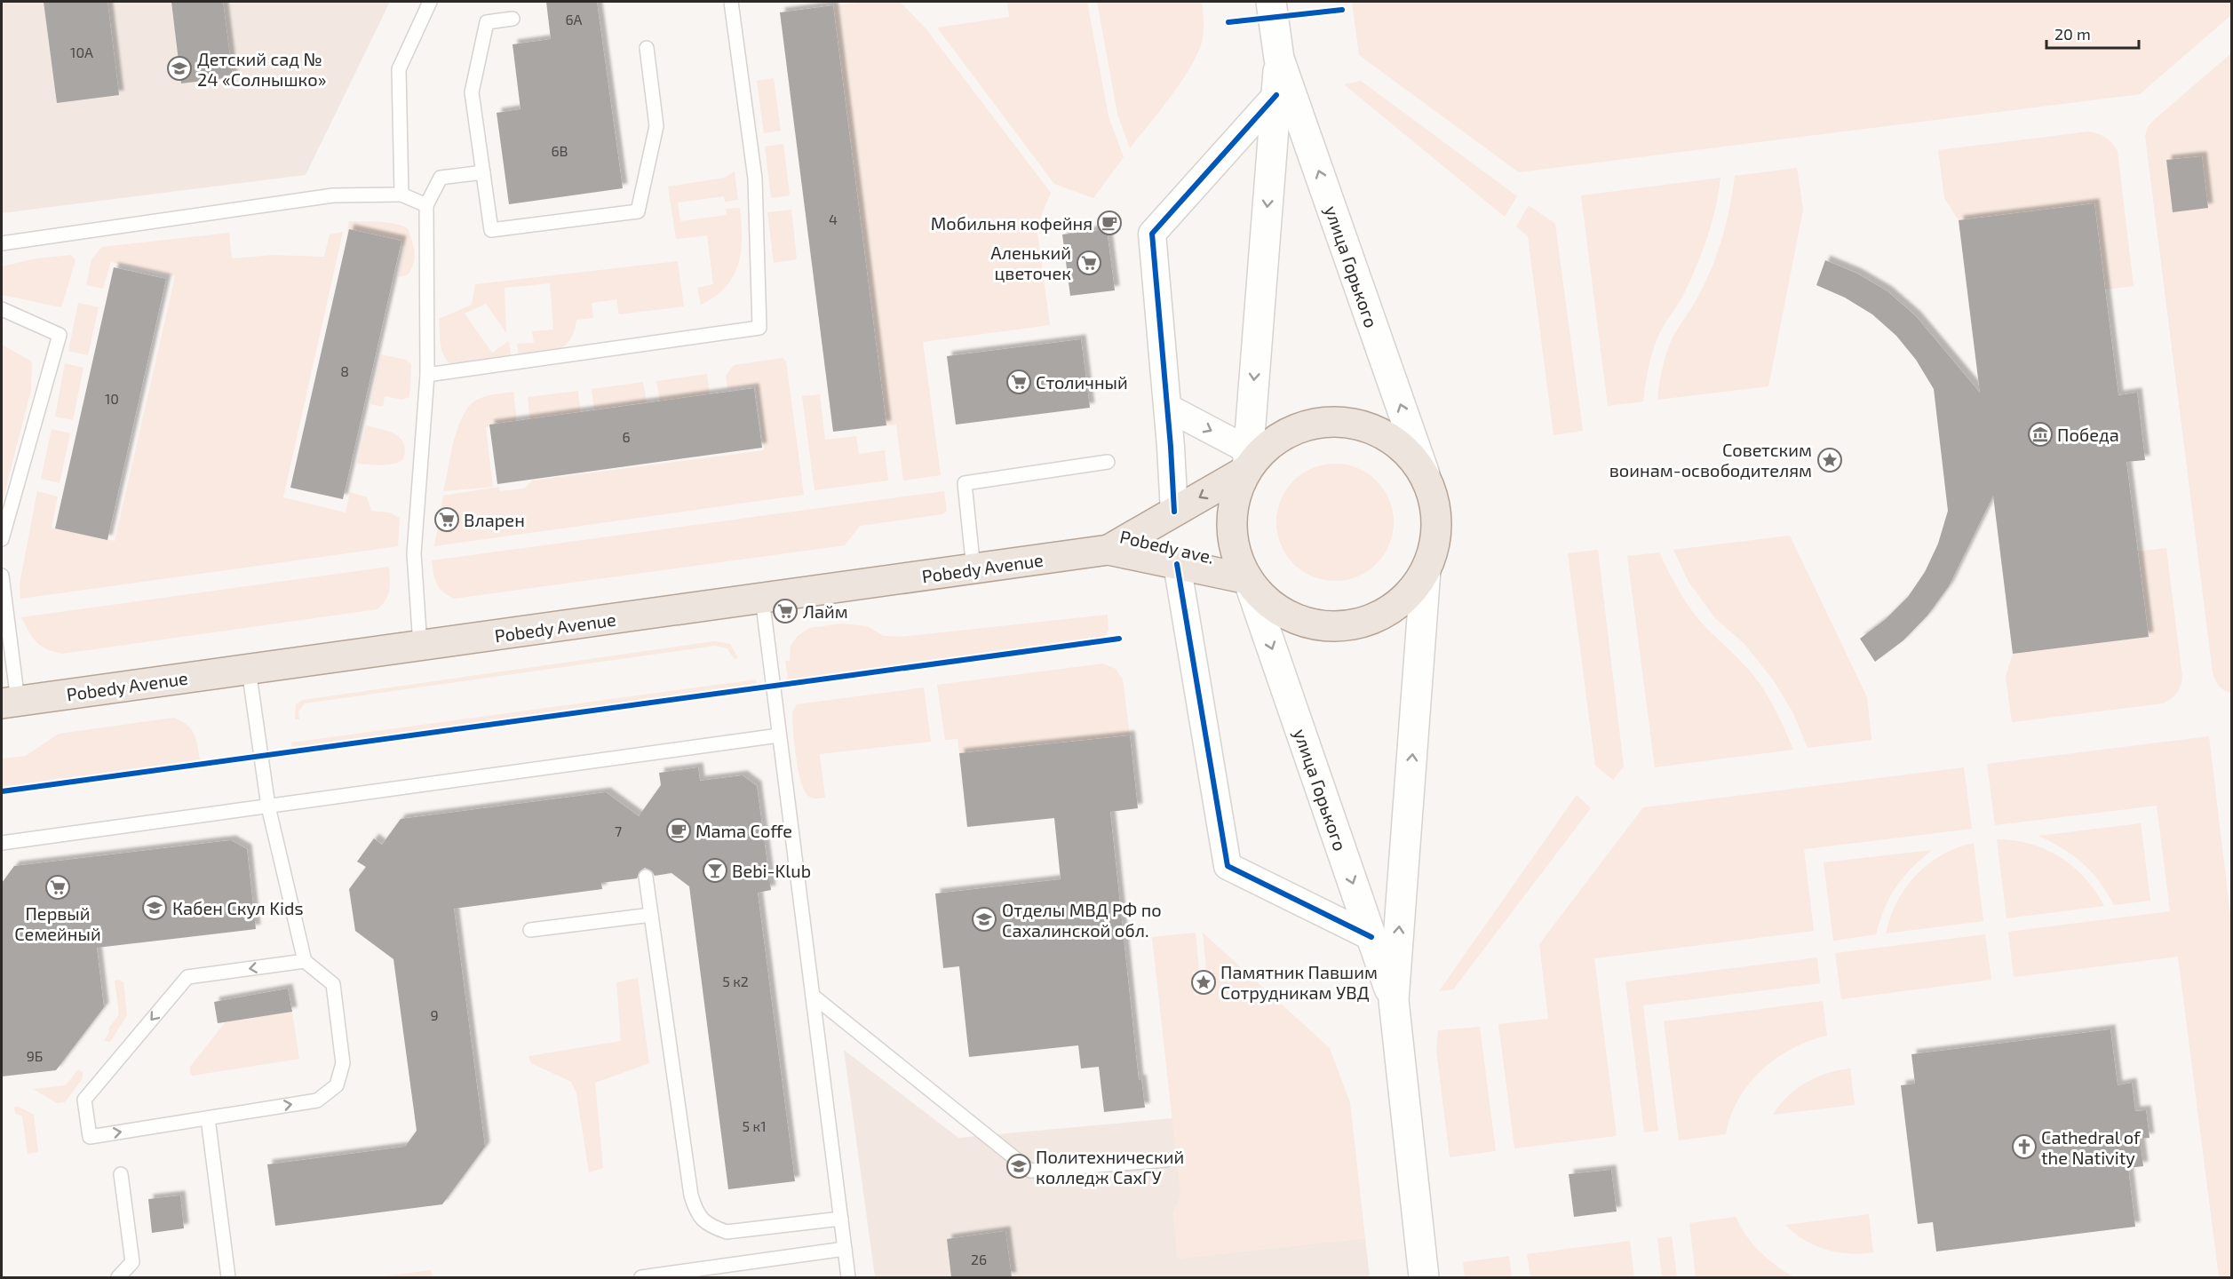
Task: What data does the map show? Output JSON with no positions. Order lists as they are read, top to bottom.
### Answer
{
  "streets": {
    "main road": ["улица Горького", "Pobedy ave.", "Pobedy Avenue"]
  },
  "crossings": [
    ["улица Горького", "Pobedy ave."],
    ["Pobedy ave.", "Pobedy Avenue"]
  ],
  "places": {
    "school or university": [
      "Детский сад № 24 «Солнышко»",
      "Кабен Скул Kids",
      "Отделы МВД РФ по Сахалинской обл.",
      "Политехнический колледж СахГУ"
    ],
    "cafe": ["Мобильня кофейня", "Mama Coffe"],
    "supermarket": [
      "Аленький цветочек",
      "Столичный",
      "Вларен",
      "Лайм",
      "Первый Семейный"
    ],
    "museum": ["Победа"],
    "place": ["Советским воинам-освободителям", "Памятник Павшим Сотрудникам УВД"],
    "bar": ["Bebi-Klub"],
    "church": ["Cathedral of the Nativity"]
  },
  "house_numbers": [
    "6А",
    "10А",
    "6В",
    "4",
    "8",
    "10",
    "6",
    "7",
    "5 к2",
    "9",
    "9Б",
    "5 к1",
    "26"
  ],
  "scale_bar": "20 m"
}
